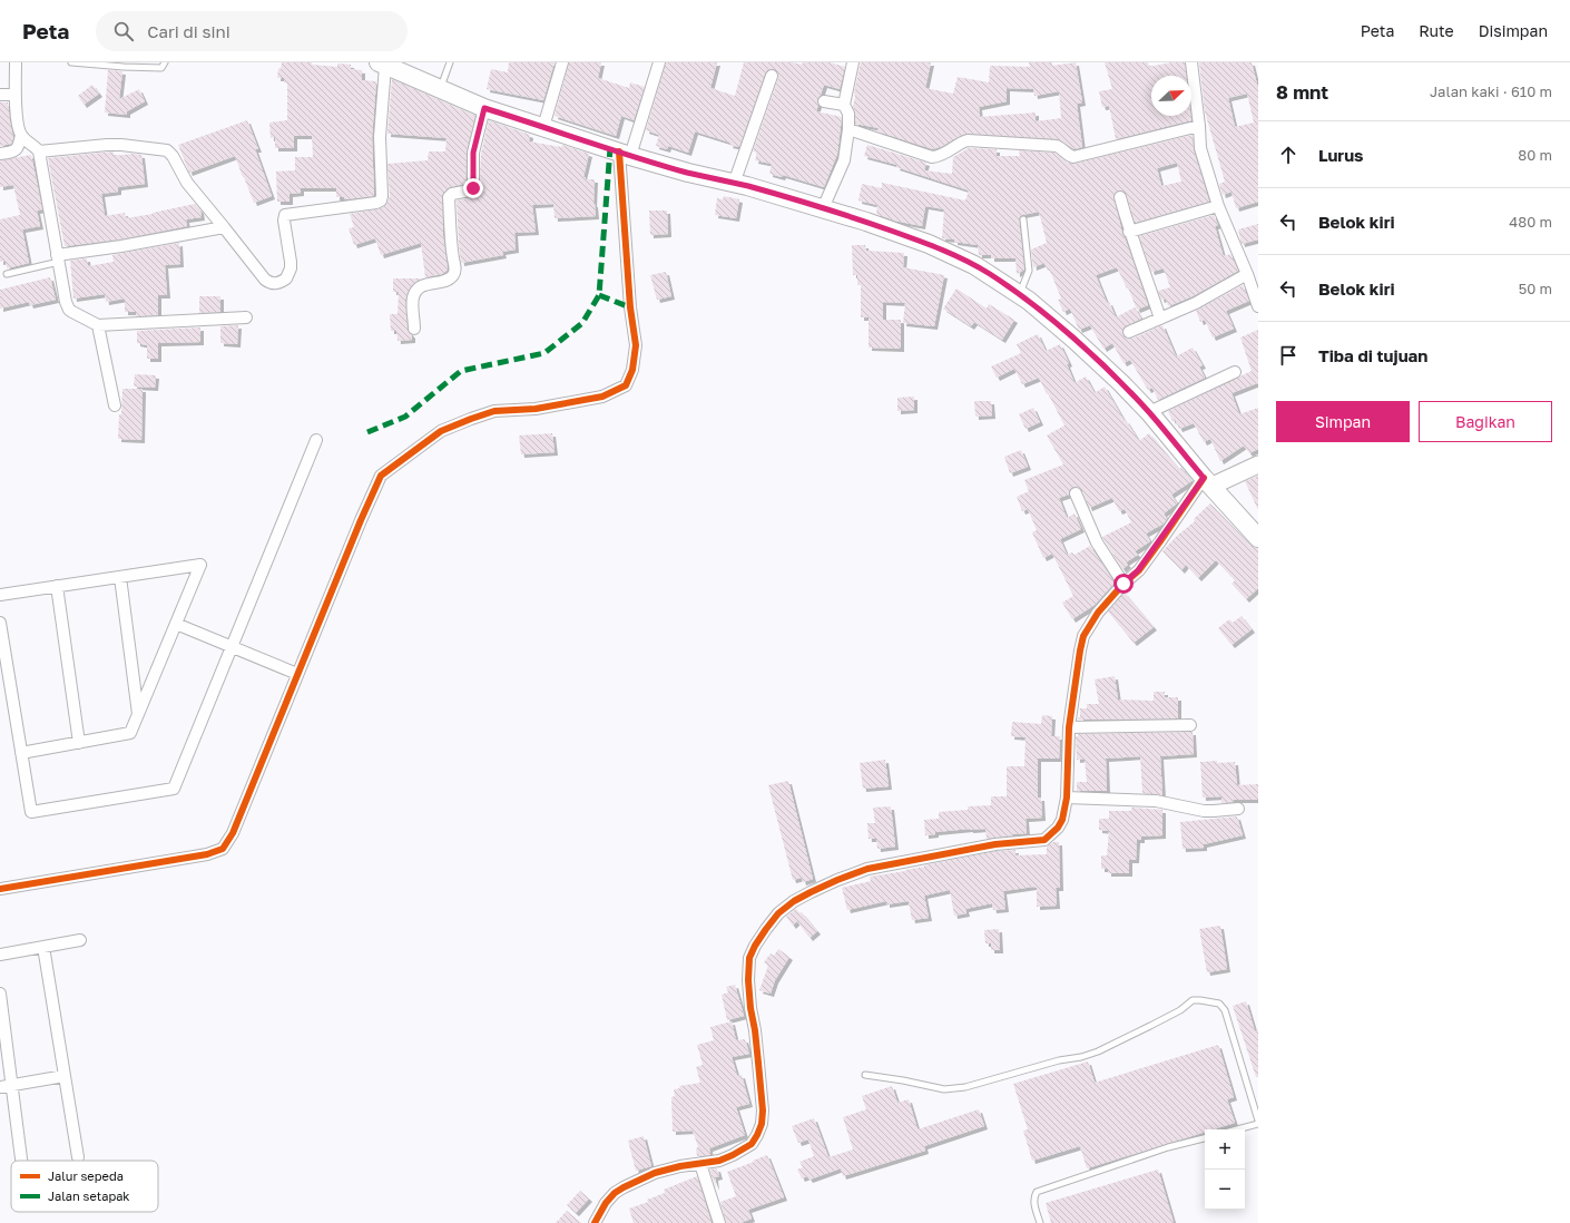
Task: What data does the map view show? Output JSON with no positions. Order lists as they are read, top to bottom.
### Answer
{
  "legend": ["Jalur sepeda", "Jalan setapak"],
  "north": "top right",
  "page": {
    "header": "Peta",
    "search": "Cari di sini",
    "nav": ["Peta", "Rute", "Disimpan"],
    "heading": ["8 mnt", "Jalan kaki · 610 m"],
    "list": [
      ["Lurus", "80 m"],
      ["Belok kiri", "480 m"],
      ["Belok kiri", "50 m"],
      "Tiba di tujuan"
    ],
    "buttons": ["Simpan", "Bagikan"],
    "map_buttons": ["+", "−"]
  }
}
